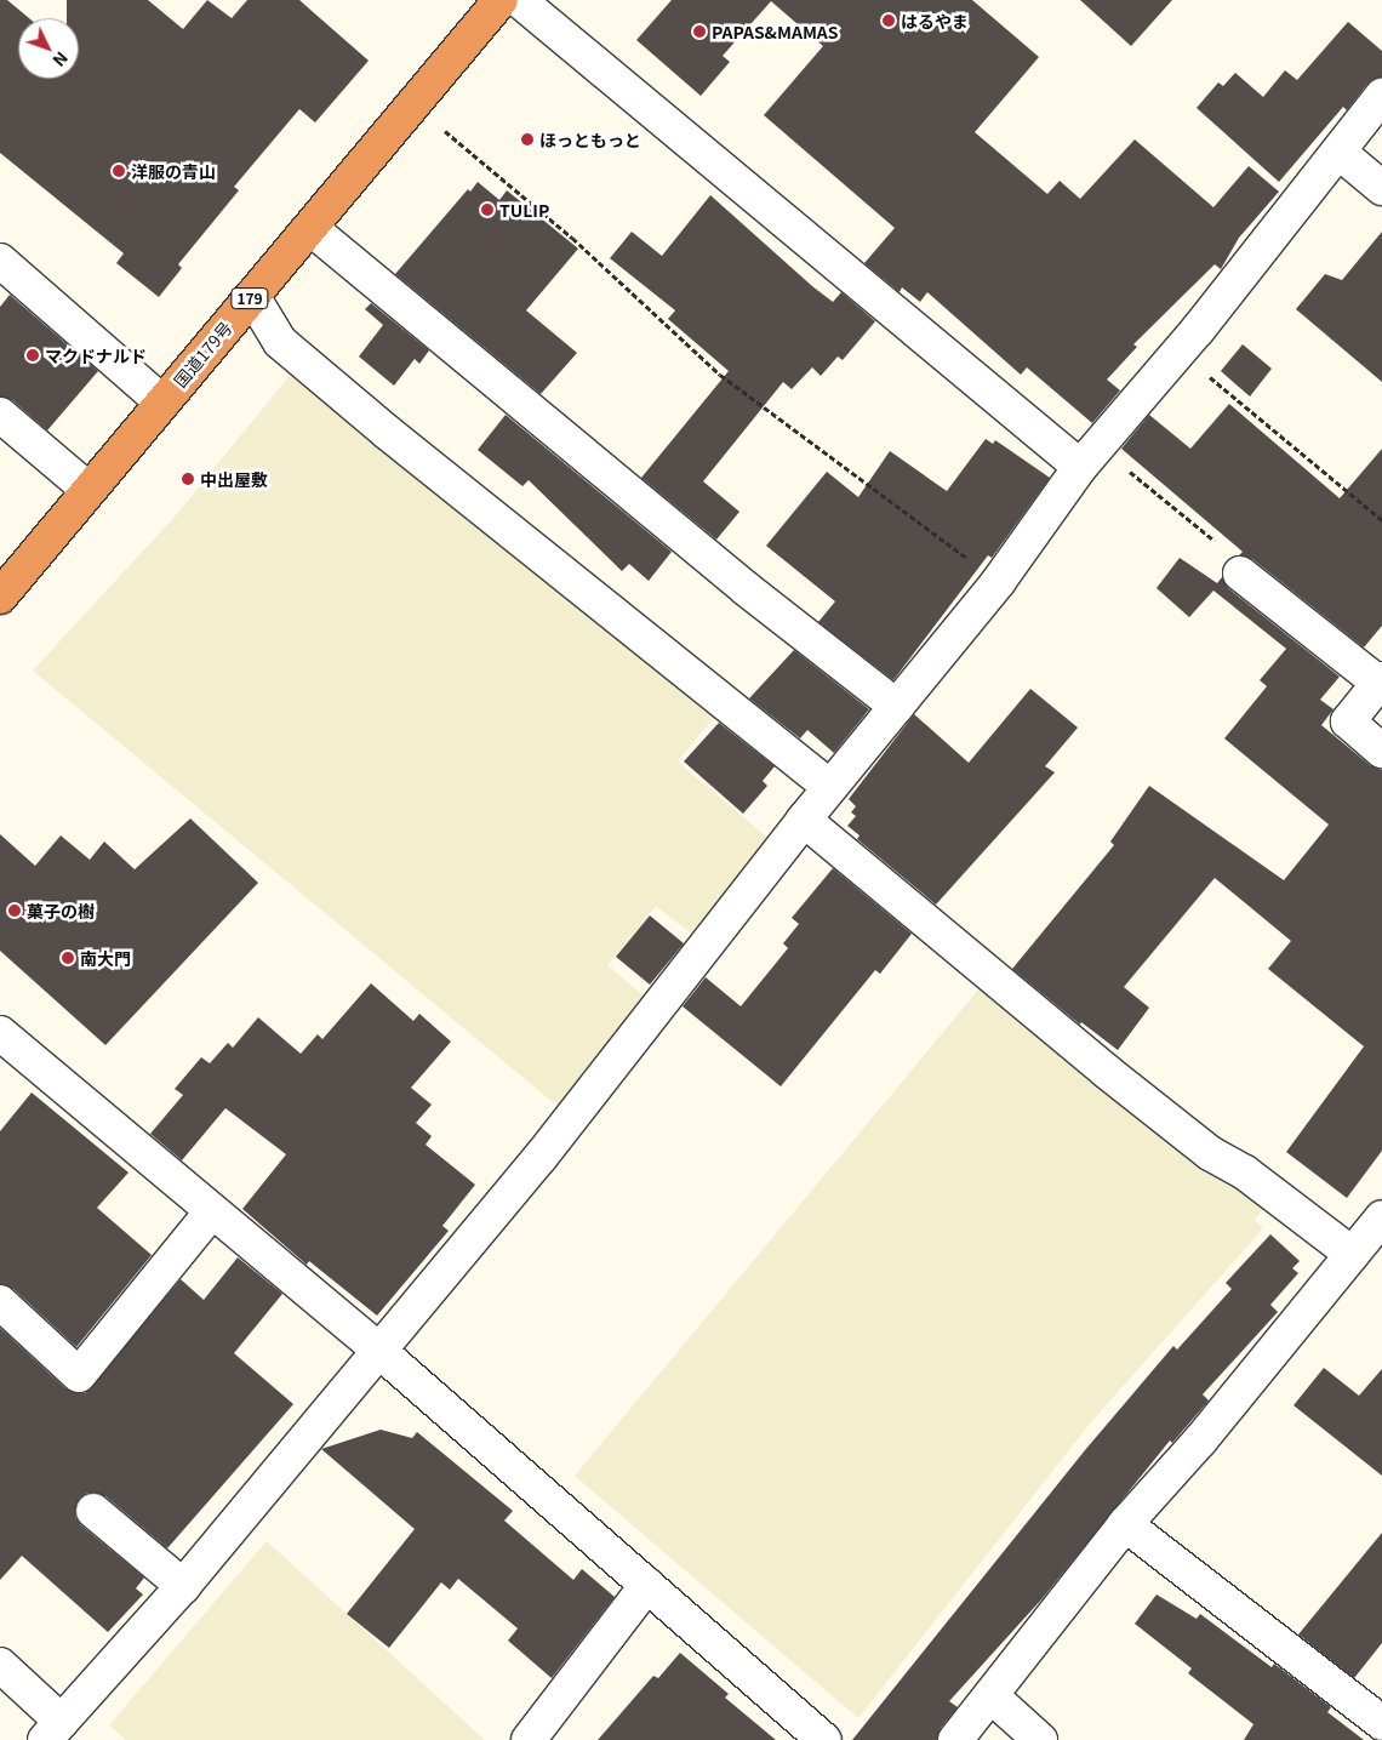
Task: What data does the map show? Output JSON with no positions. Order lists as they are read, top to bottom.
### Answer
{
  "streets": {
    "highway": ["179", "国道179号"]
  },
  "places": [
    "はるやま",
    "PAPAS&MAMAS",
    "ほっともっと",
    "洋服の青山",
    "TULIP",
    "マクドナルド",
    "中出屋敷",
    "菓子の樹",
    "南大門"
  ],
  "north": "bottom right"
}
